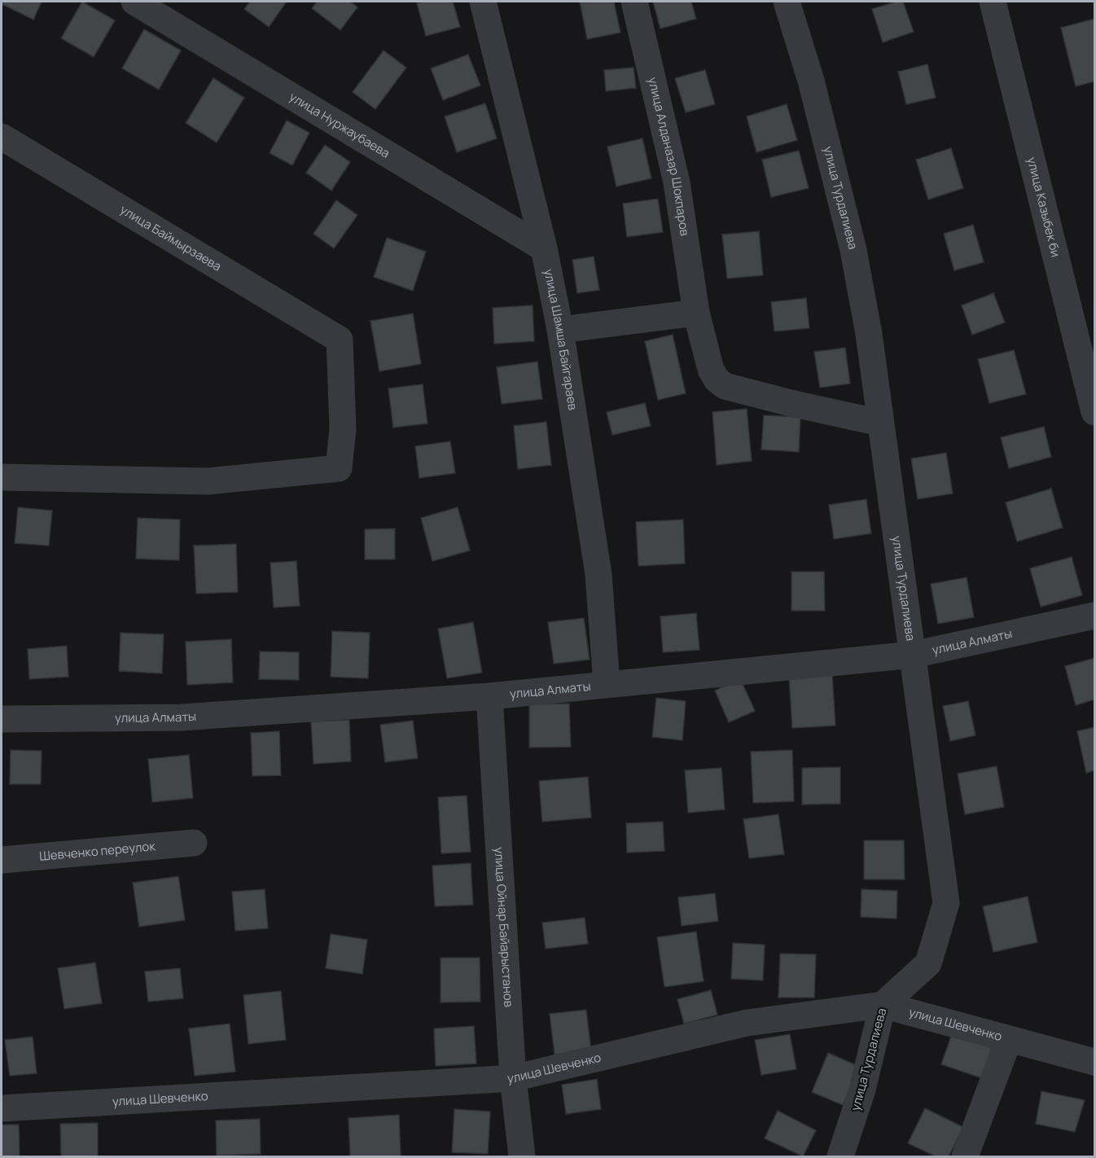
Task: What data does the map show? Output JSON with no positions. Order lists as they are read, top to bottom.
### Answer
{
  "streets": {
    "street": [
      "улица Нуржаубаева",
      "улица Алданазар Шокпаров",
      "улица Турдалиева",
      "улица Казыбек би",
      "улица Баймырзаева",
      "улица Шамша Байгараев",
      "улица Алматы",
      "Шевченко переулок",
      "улица Ойнар Байарыстанов",
      "улица Шевченко"
    ]
  },
  "crossings": [
    ["улица Нуржаубаева", "улица Шамша Байгараев"],
    ["улица Алданазар Шокпаров", "улица Турдалиева"],
    ["улица Турдалиева", "улица Алматы"],
    ["улица Турдалиева", "улица Шевченко"],
    ["улица Шамша Байгараев", "улица Алматы"],
    ["улица Алматы", "улица Ойнар Байарыстанов"],
    ["улица Ойнар Байарыстанов", "улица Шевченко"]
  ]
}
